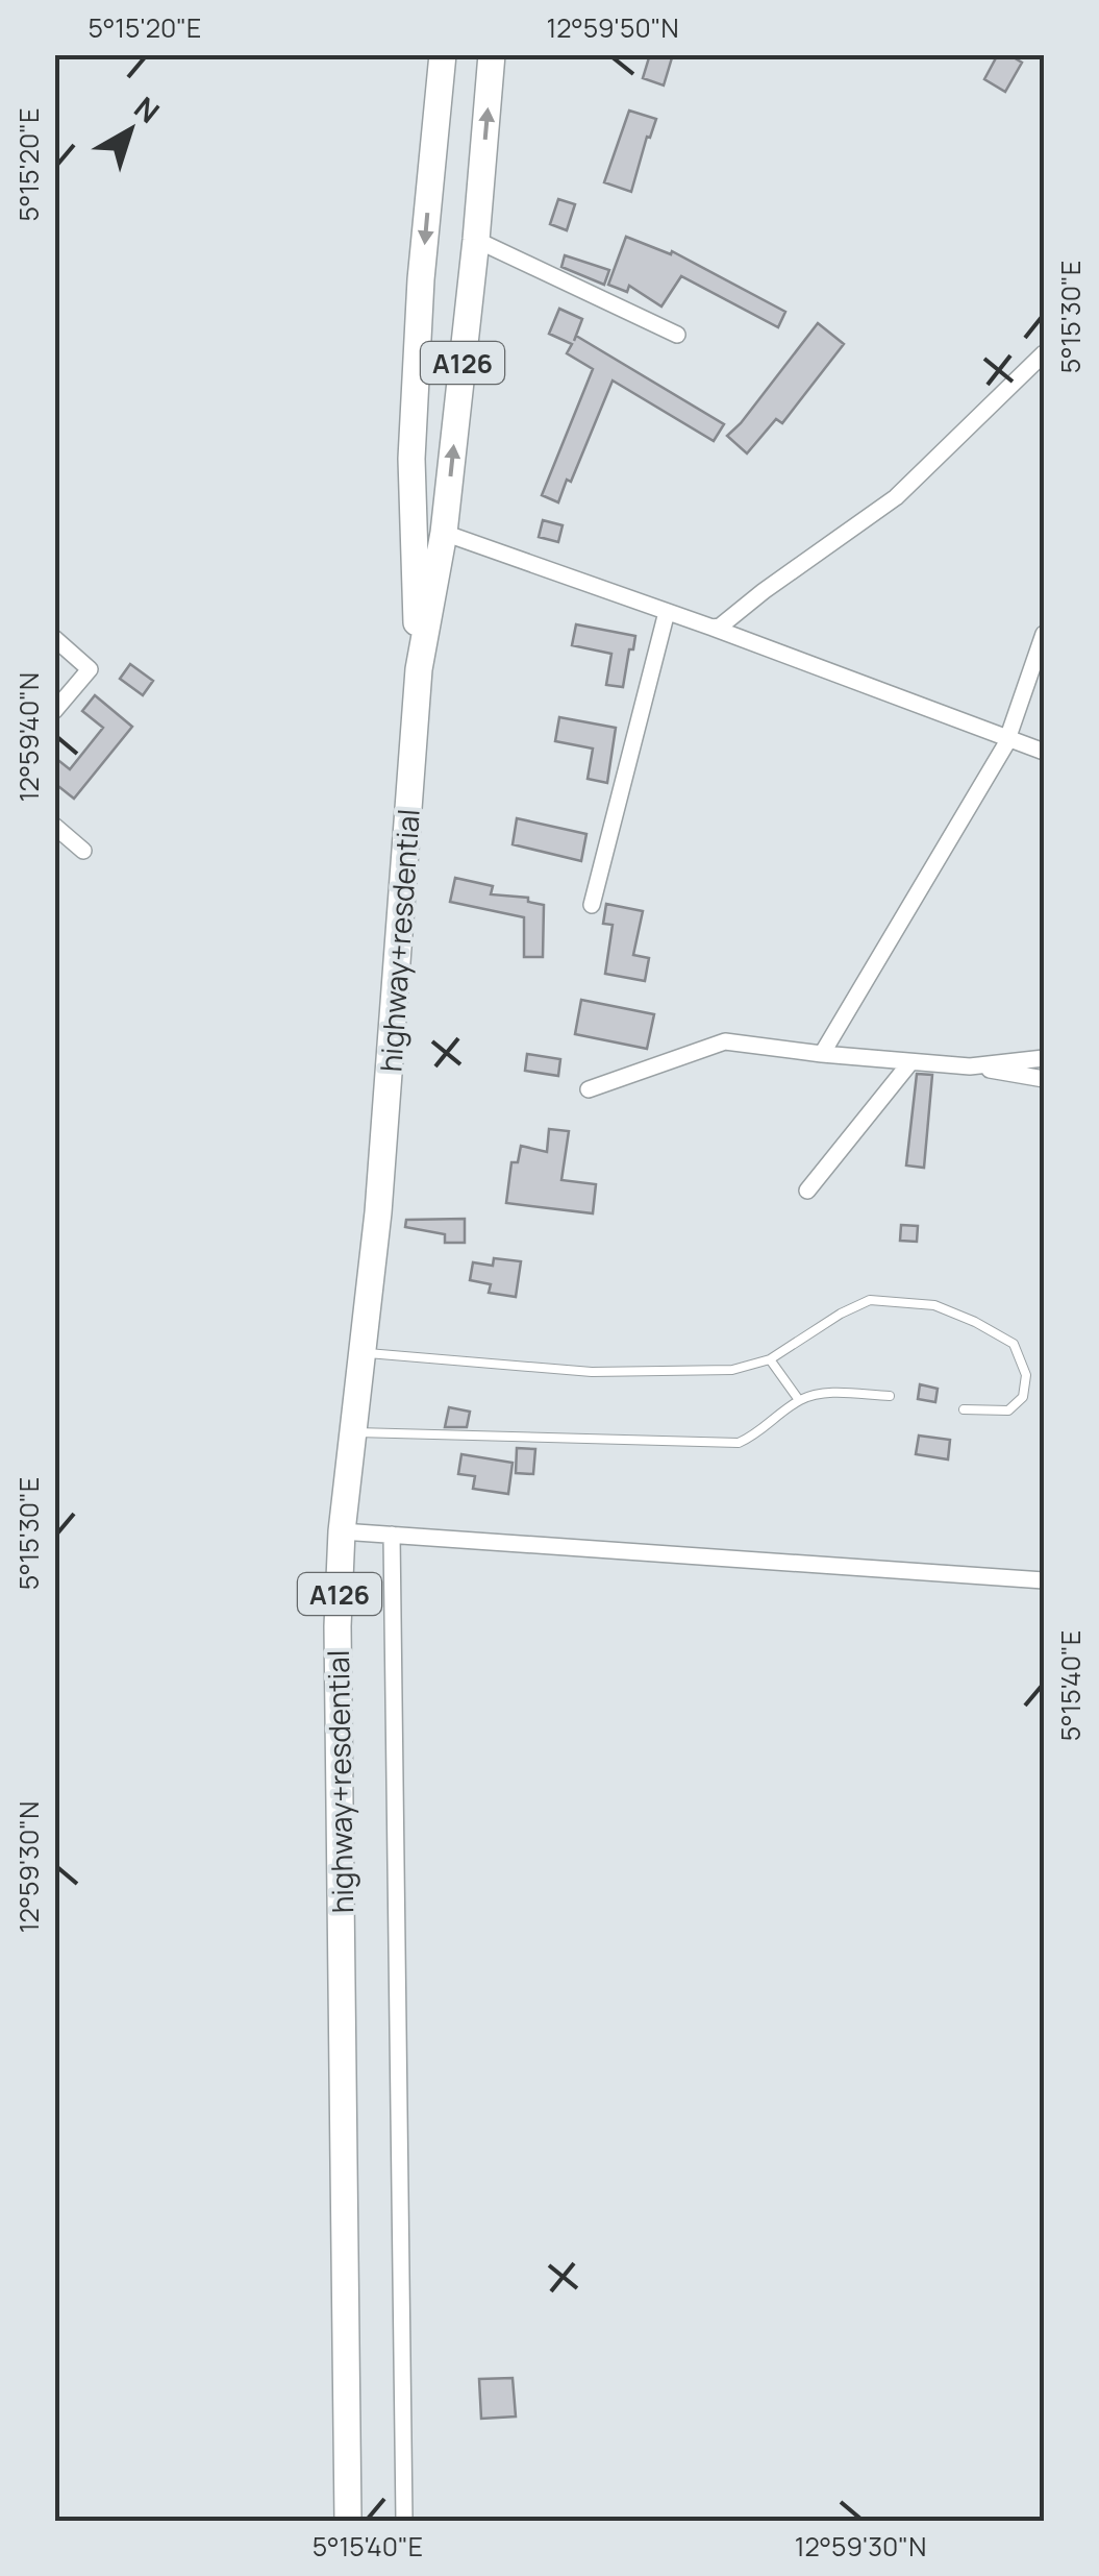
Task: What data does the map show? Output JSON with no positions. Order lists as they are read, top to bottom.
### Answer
{
  "streets": {
    "highway": ["A126", "highway+resdential"]
  },
  "crossings": [
    ["A126", "highway+resdential"]
  ],
  "north": "top right",
  "coordinates": [
    "5°15'20\"E",
    "12°59'50\"N",
    "5°15'30\"E",
    "12°59'40\"N",
    "5°15'40\"E",
    "12°59'30\"N"
  ]
}
